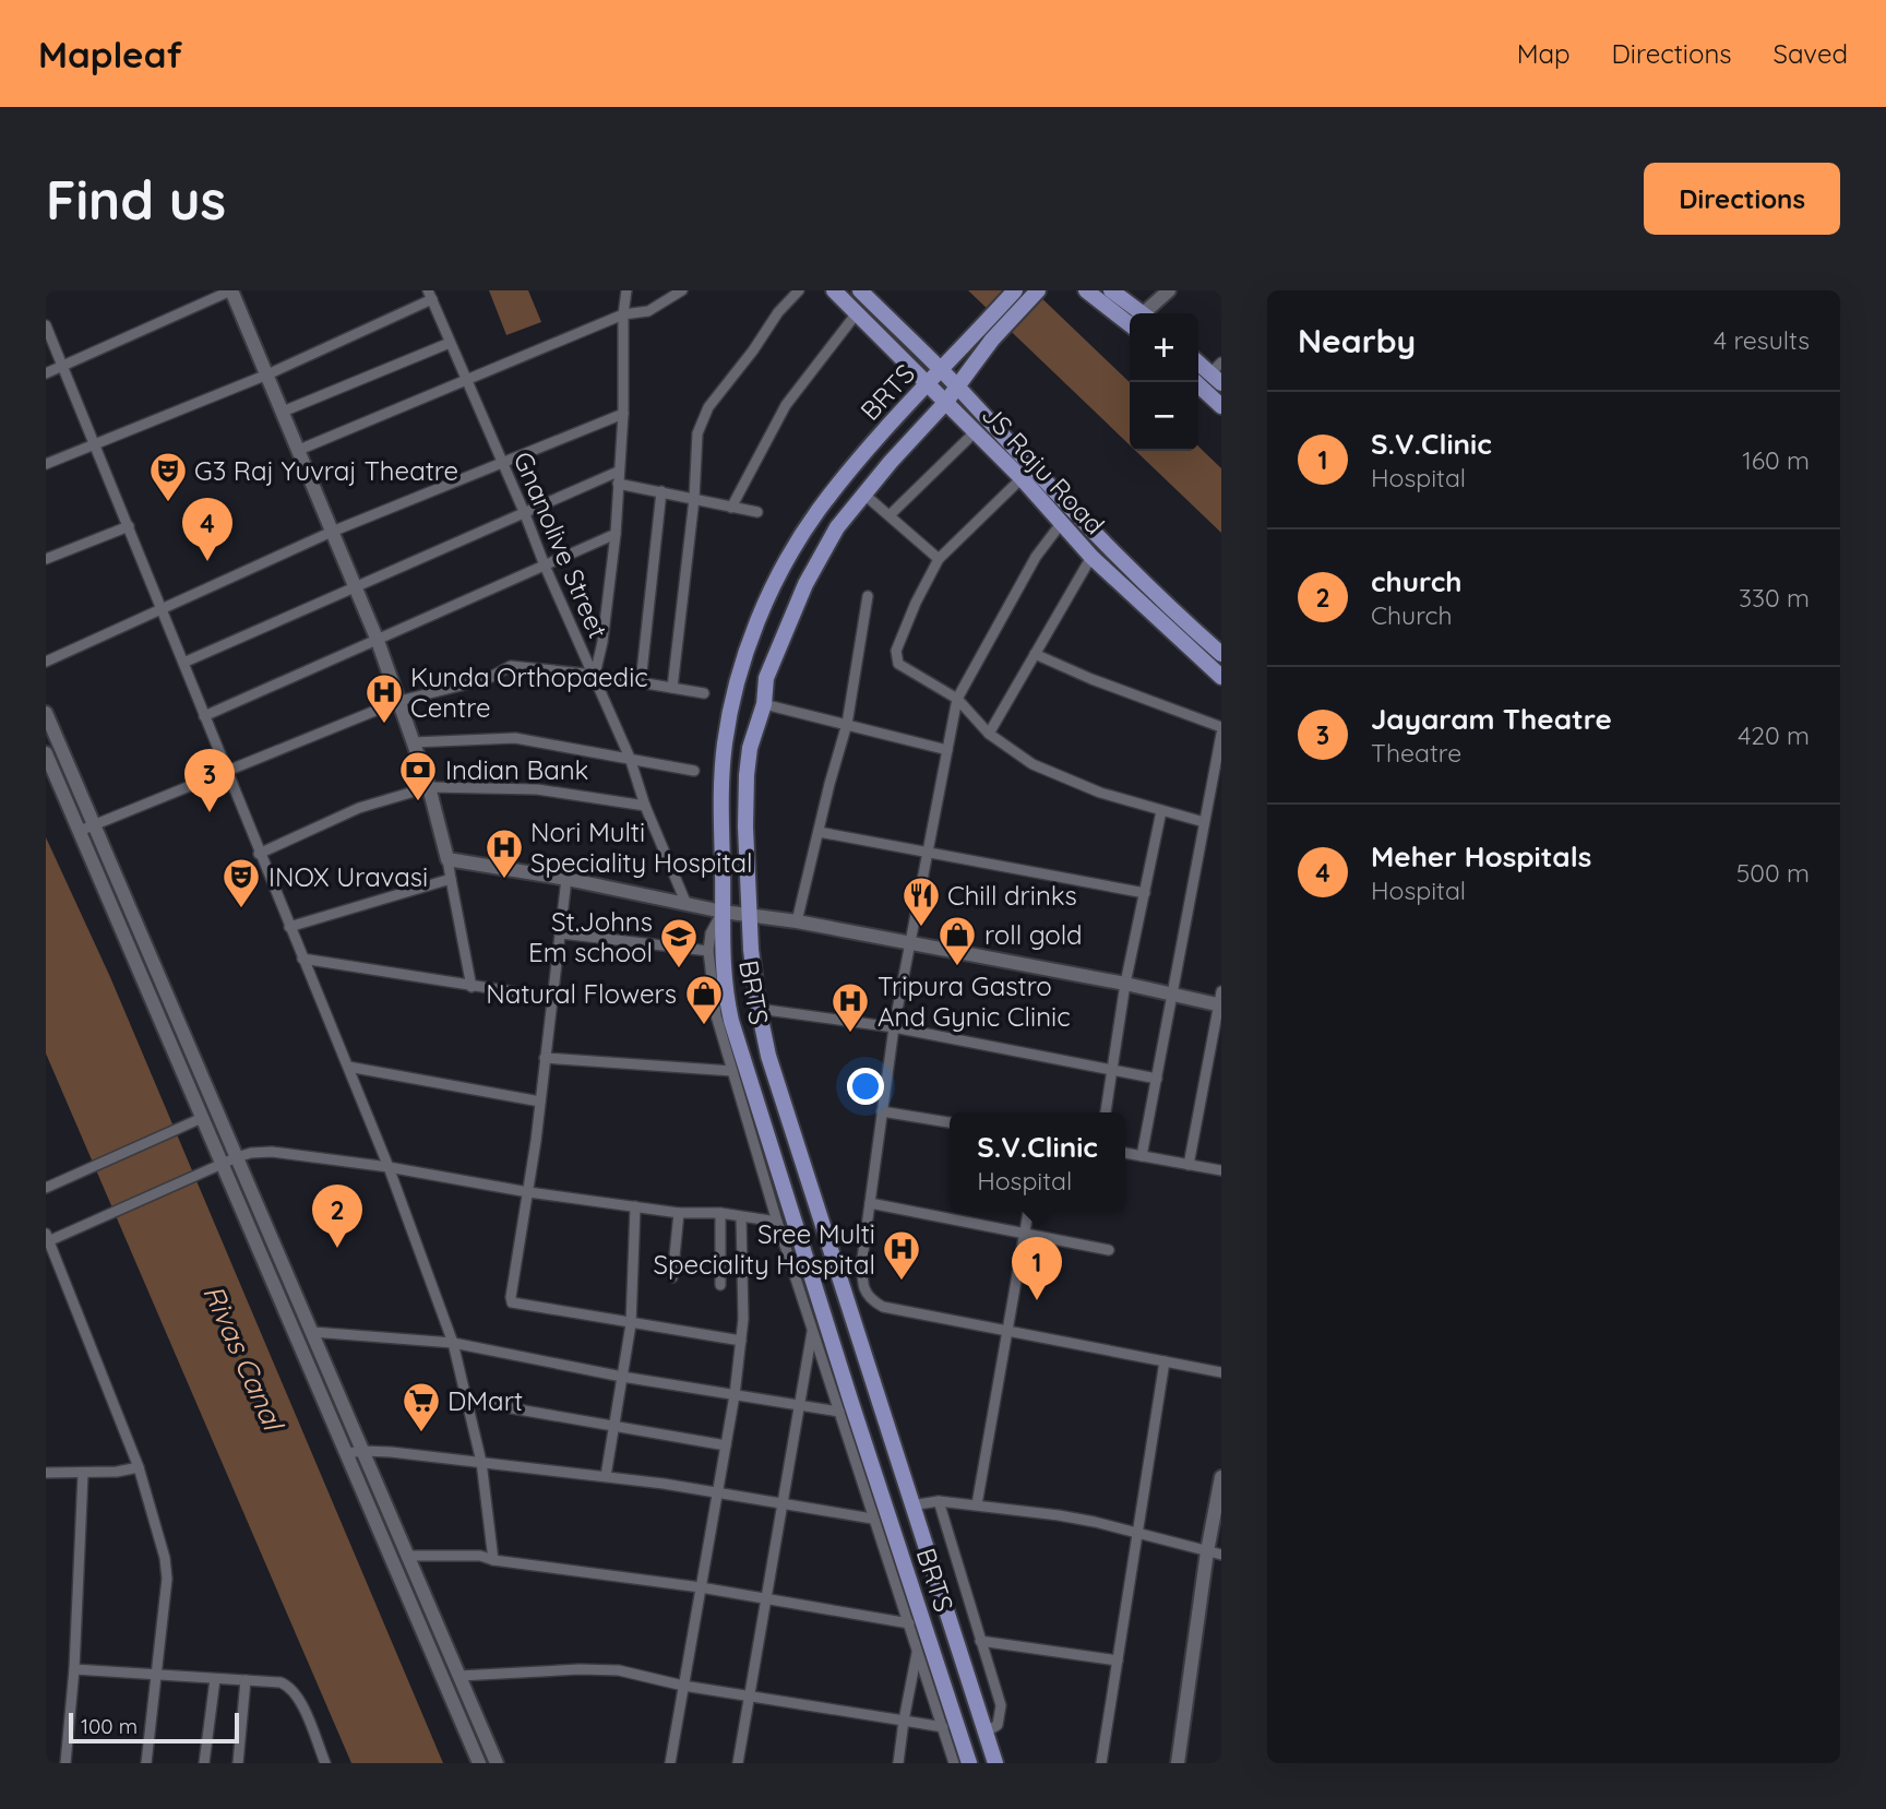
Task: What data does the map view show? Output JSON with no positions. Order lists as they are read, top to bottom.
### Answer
{
  "streets": {
    "main road": ["BRTS", "JS Raju Road"],
    "street": ["Gnanolive Street"]
  },
  "crossings": [
    ["BRTS", "JS Raju Road"]
  ],
  "water": ["Rivas Canal"],
  "places": {
    "theatre": ["G3 Raj Yuvraj Theatre", "INOX Uravasi"],
    "hospital": [
      "Kunda Orthopaedic Centre",
      "Nori Multi Speciality Hospital",
      "Tripura Gastro And Gynic Clinic",
      "Sree Multi Speciality Hospital"
    ],
    "bank": ["Indian Bank"],
    "restaurant": ["Chill drinks"],
    "shop": ["roll gold", "Natural Flowers"],
    "school or university": ["St.Johns Em school"],
    "supermarket": ["DMart"]
  },
  "scale_bar": "100 m",
  "page": {
    "header": "Mapleaf",
    "nav": ["Map", "Directions", "Saved"],
    "buttons": "Directions",
    "title": "Find us",
    "heading": ["Nearby", "4 results"],
    "map_buttons": ["+", "−"],
    "list": [
      {
        "mark": "1",
        "name": "S.V.Clinic",
        "note": "Hospital",
        "value": "160 m"
      },
      {
        "mark": "2",
        "name": "church",
        "note": "Church",
        "value": "330 m"
      },
      {
        "mark": "3",
        "name": "Jayaram Theatre",
        "note": "Theatre",
        "value": "420 m"
      },
      {
        "mark": "4",
        "name": "Meher Hospitals",
        "note": "Hospital",
        "value": "500 m"
      }
    ],
    "pins": [
      "4",
      "3",
      "2",
      "1"
    ],
    "popup": ["S.V.Clinic", "Hospital"],
    "scale": "100 m"
  }
}
